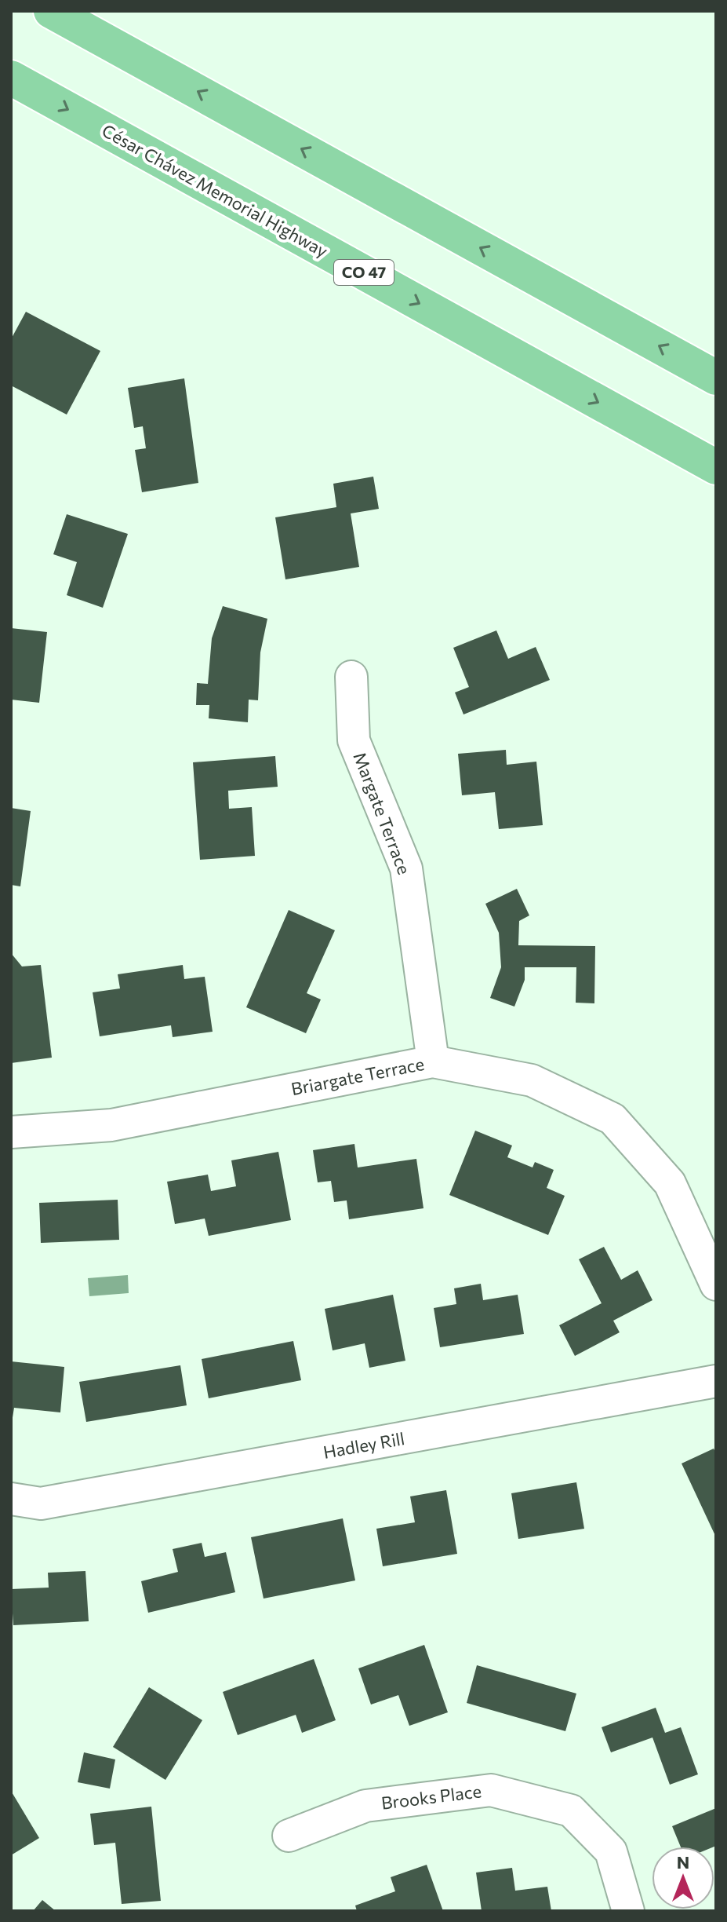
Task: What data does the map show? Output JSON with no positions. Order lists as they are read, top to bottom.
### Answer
{
  "streets": {
    "highway": ["César Chávez Memorial Highway", "CO 47"],
    "street": [
      "Margate Terrace",
      "Briargate Terrace",
      "Hadley Rill",
      "Brooks Place"
    ]
  },
  "crossings": [
    ["Margate Terrace", "Briargate Terrace"]
  ],
  "north": "top"
}
